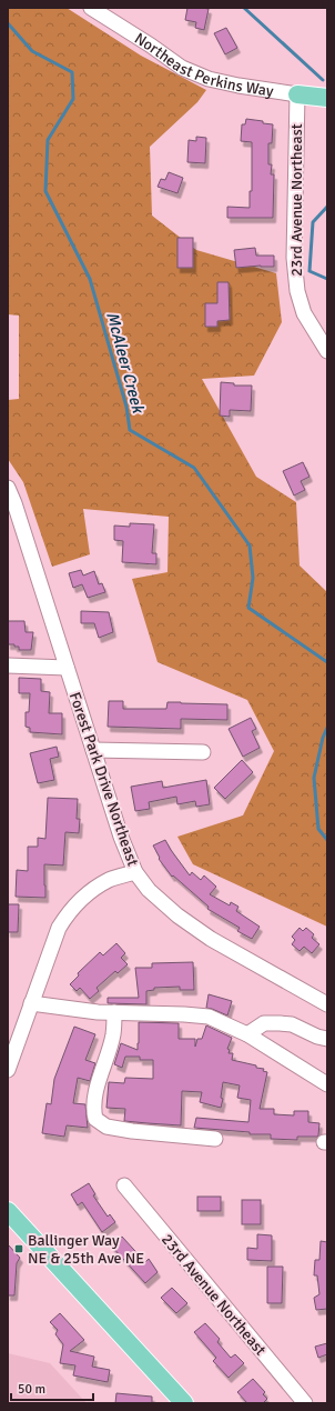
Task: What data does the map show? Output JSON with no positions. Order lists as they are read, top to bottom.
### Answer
{
  "streets": {
    "main road": ["Northeast Perkins Way"],
    "street": ["23rd Avenue Northeast", "Forest Park Drive Northeast"]
  },
  "crossings": [
    ["Northeast Perkins Way", "23rd Avenue Northeast"]
  ],
  "water": ["McAleer Creek"],
  "places": {
    "transit": ["Ballinger Way NE & 25th Ave NE"]
  },
  "scale_bar": "50 m"
}
